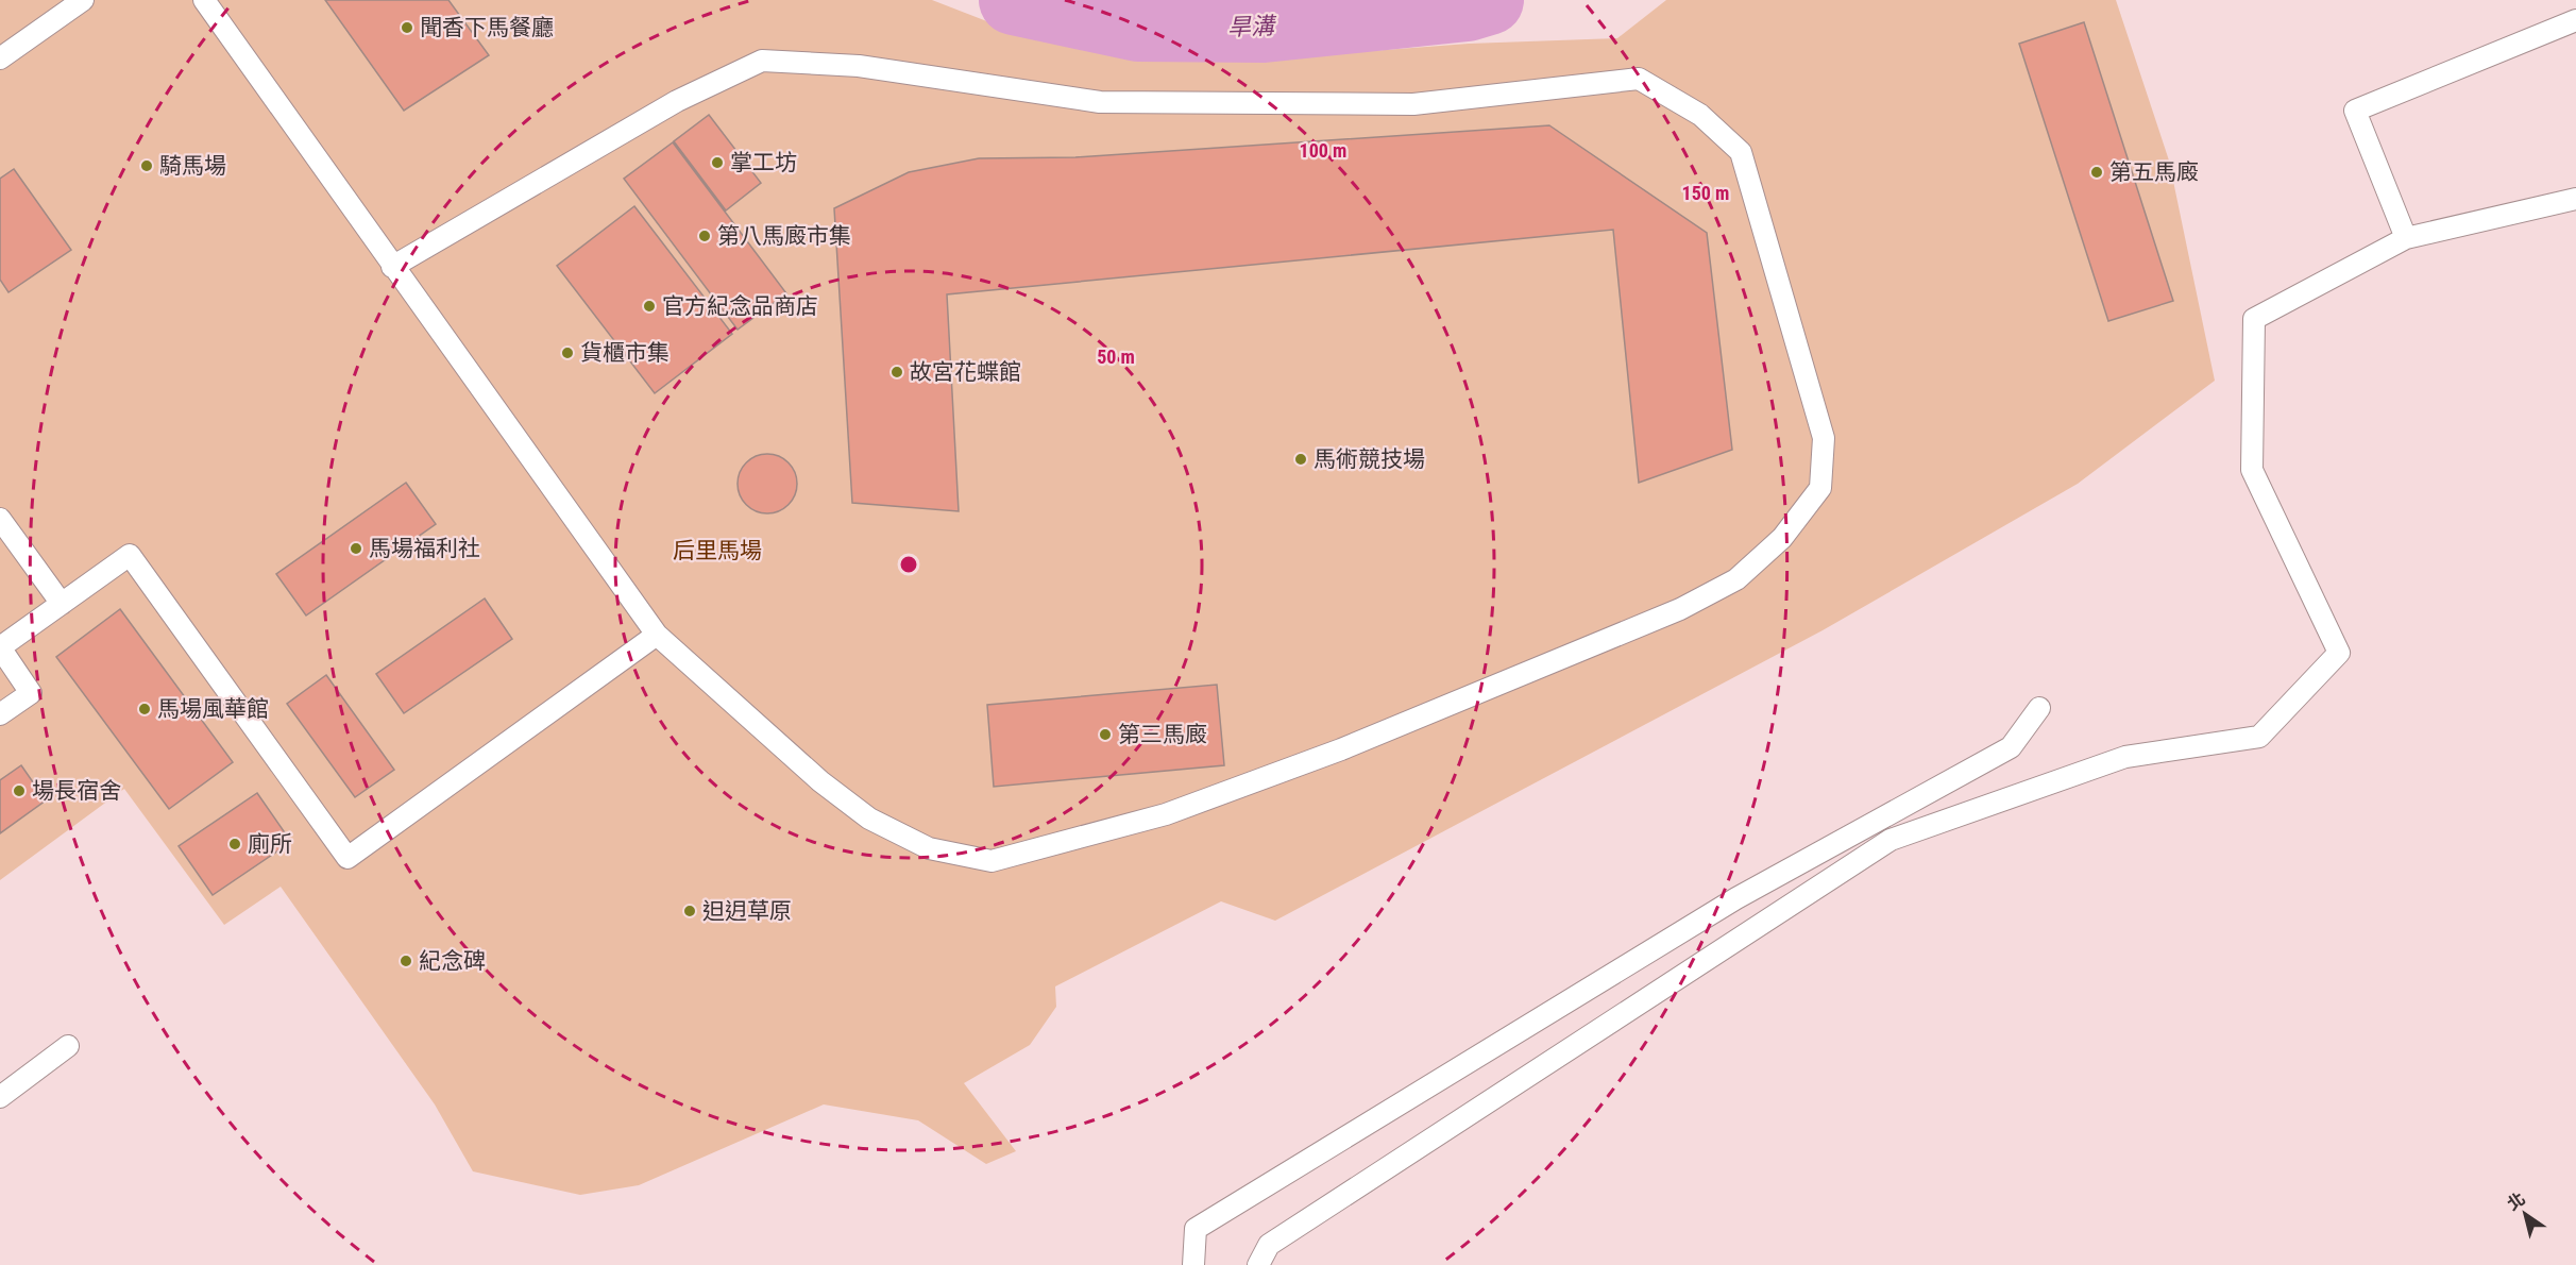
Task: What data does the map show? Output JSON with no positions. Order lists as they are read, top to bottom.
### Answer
{
  "water": ["旱溝"],
  "parks": ["后里馬場"],
  "places": [
    "聞香下馬餐廳",
    "掌工坊",
    "騎馬場",
    "第五馬廄",
    "第八馬廄市集",
    "官方紀念品商店",
    "貨櫃市集",
    "故宮花蝶館",
    "馬術競技場",
    "馬場福利社",
    "馬場風華館",
    "第三馬廄",
    "場長宿舍",
    "廁所",
    "𨑨迌草原",
    "紀念碑"
  ],
  "north": "top left",
  "rings": ["100 m", "150 m", "50 m"]
}
